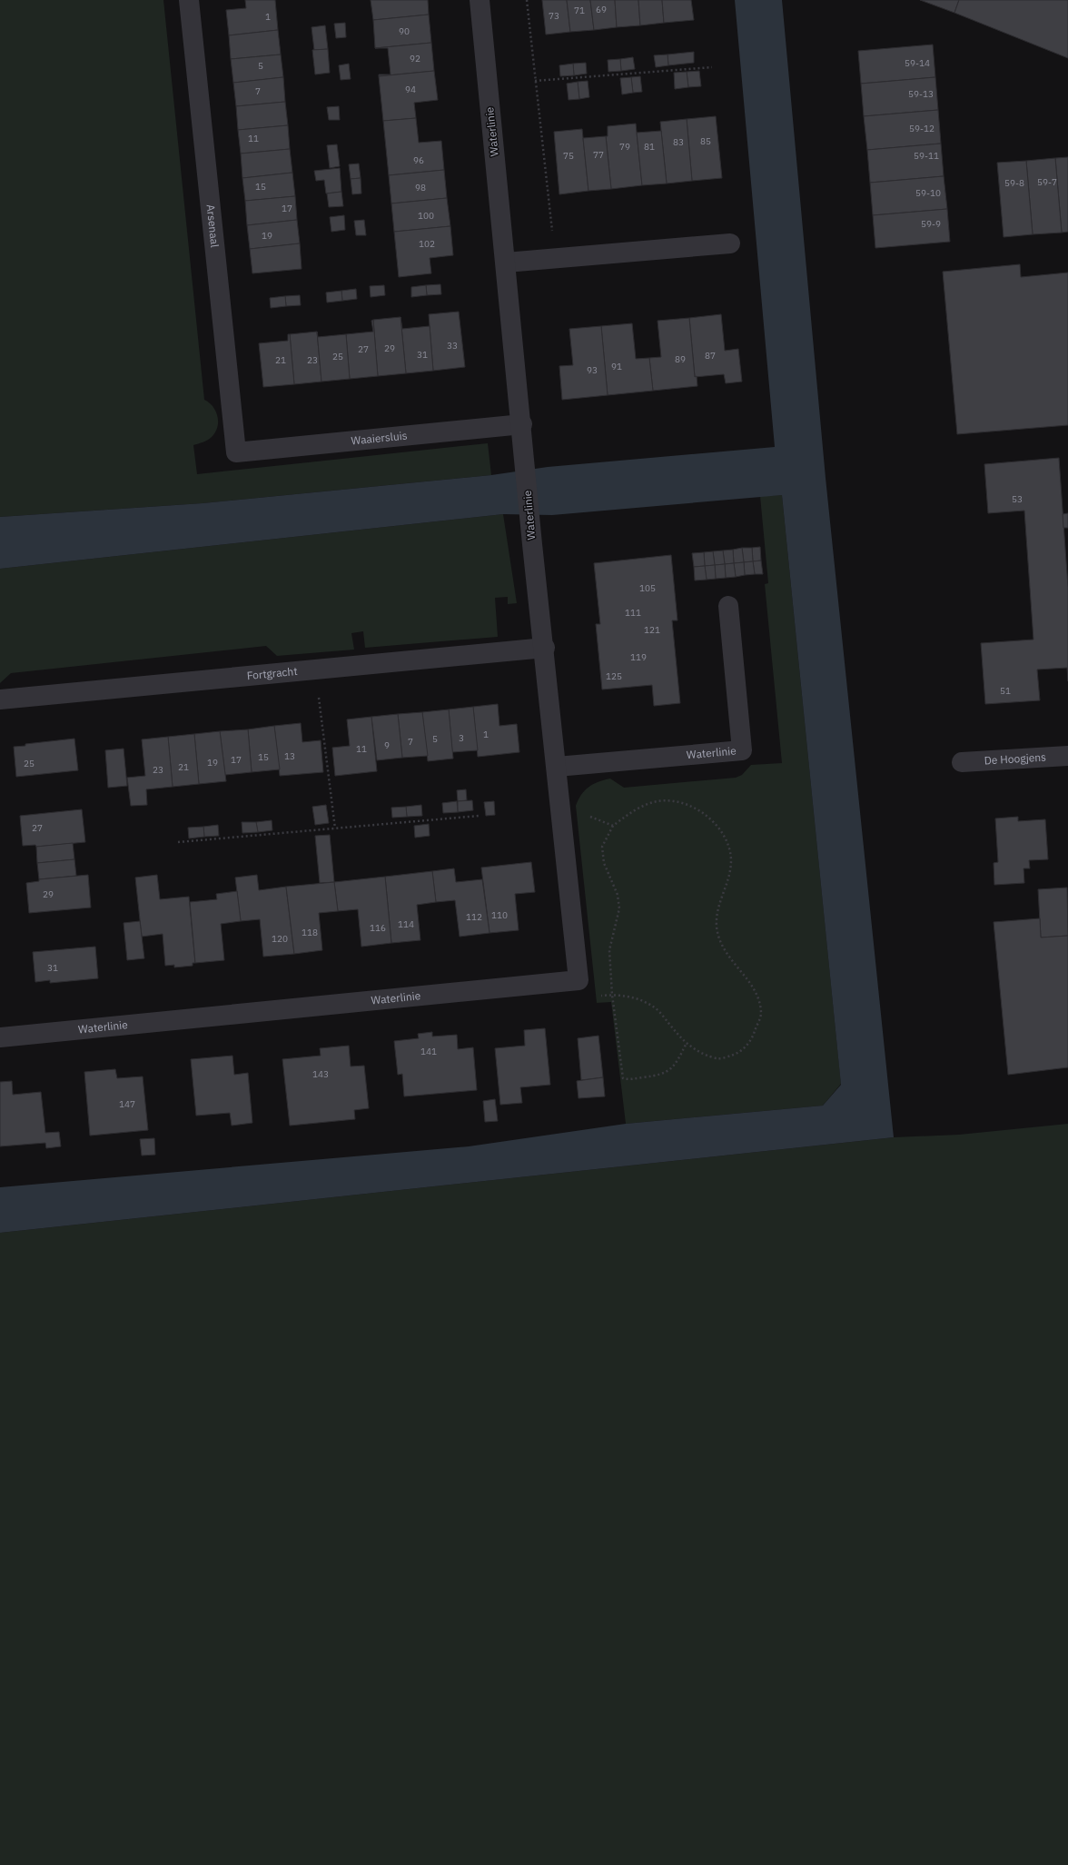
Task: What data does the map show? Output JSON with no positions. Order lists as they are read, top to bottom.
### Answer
{
  "streets": {
    "street": [
      "Waterlinie",
      "Arsenaal",
      "Waaiersluis",
      "Fortgracht",
      "De Hoogjens"
    ]
  },
  "crossings": [
    ["Waterlinie", "Waaiersluis"],
    ["Waterlinie", "Fortgracht"],
    ["Arsenaal", "Waaiersluis"]
  ],
  "house_numbers": [
    "69",
    "71",
    "73",
    "1",
    "90",
    "92",
    "59-14",
    "5",
    "94",
    "7",
    "59-13",
    "59-12",
    "11",
    "85",
    "83",
    "79",
    "81",
    "77",
    "75",
    "59-11",
    "96",
    "59-7",
    "59-8",
    "15",
    "98",
    "59-10",
    "17",
    "100",
    "59-9",
    "19",
    "102",
    "33",
    "29",
    "27",
    "31",
    "87",
    "25",
    "89",
    "21",
    "23",
    "91",
    "93",
    "53",
    "105",
    "111",
    "121",
    "119",
    "125",
    "51",
    "1",
    "3",
    "5",
    "7",
    "9",
    "11",
    "13",
    "15",
    "17",
    "19",
    "25",
    "21",
    "23",
    "27",
    "29",
    "110",
    "112",
    "114",
    "116",
    "118",
    "120",
    "31",
    "141",
    "143",
    "147"
  ]
}
